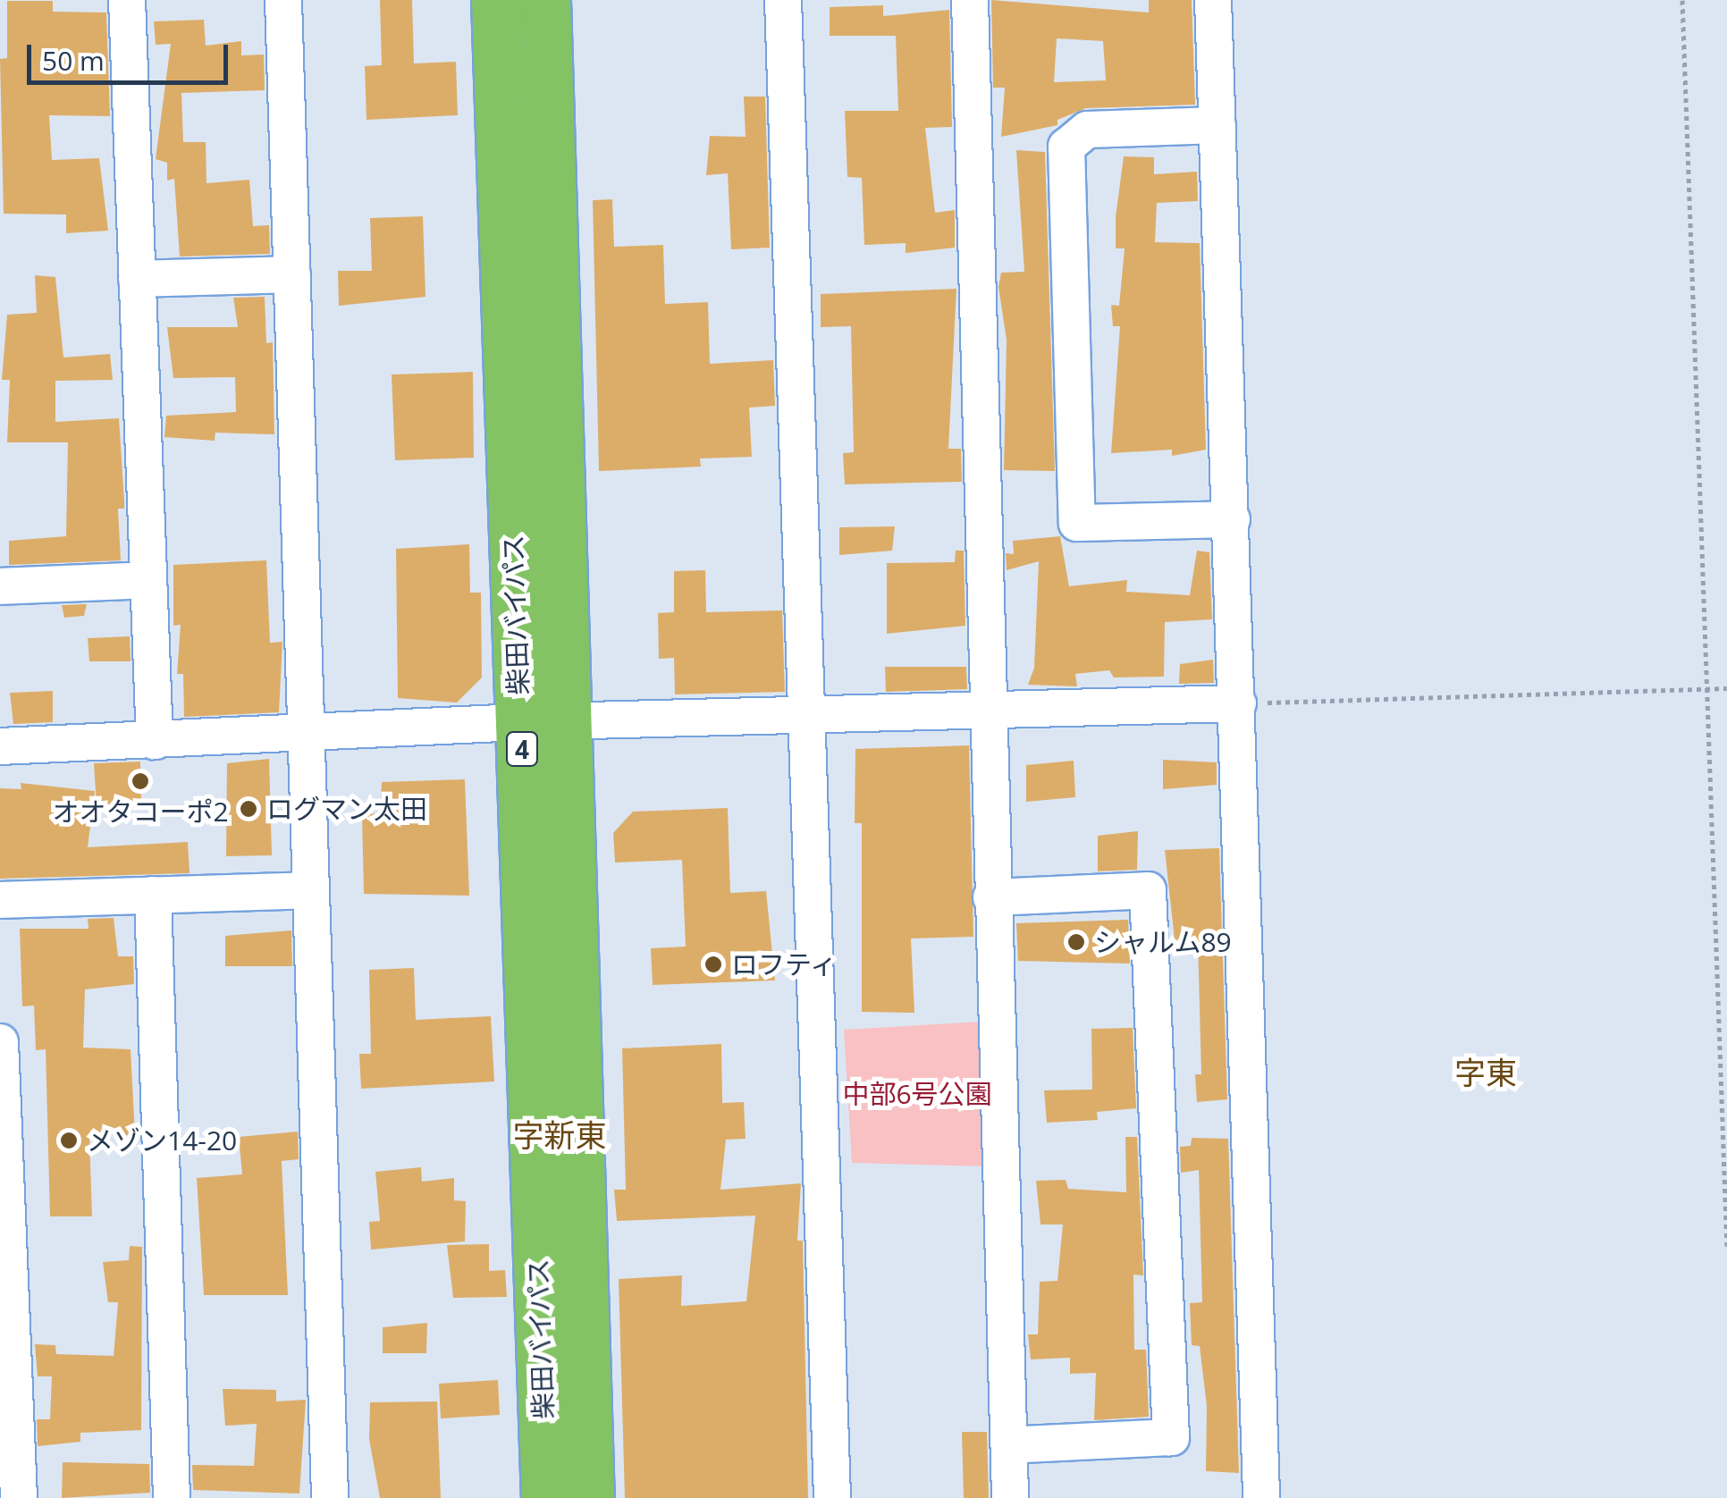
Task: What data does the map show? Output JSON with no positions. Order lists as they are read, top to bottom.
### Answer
{
  "streets": {
    "highway": ["柴田バイパス", "4"]
  },
  "districts": ["字東", "字新東"],
  "parks": ["中部6号公園"],
  "places": [
    "オオタコーポ2",
    "ログマン太田",
    "シャルム89",
    "ロフティ",
    "メゾン14-20"
  ],
  "scale_bar": "50 m"
}
